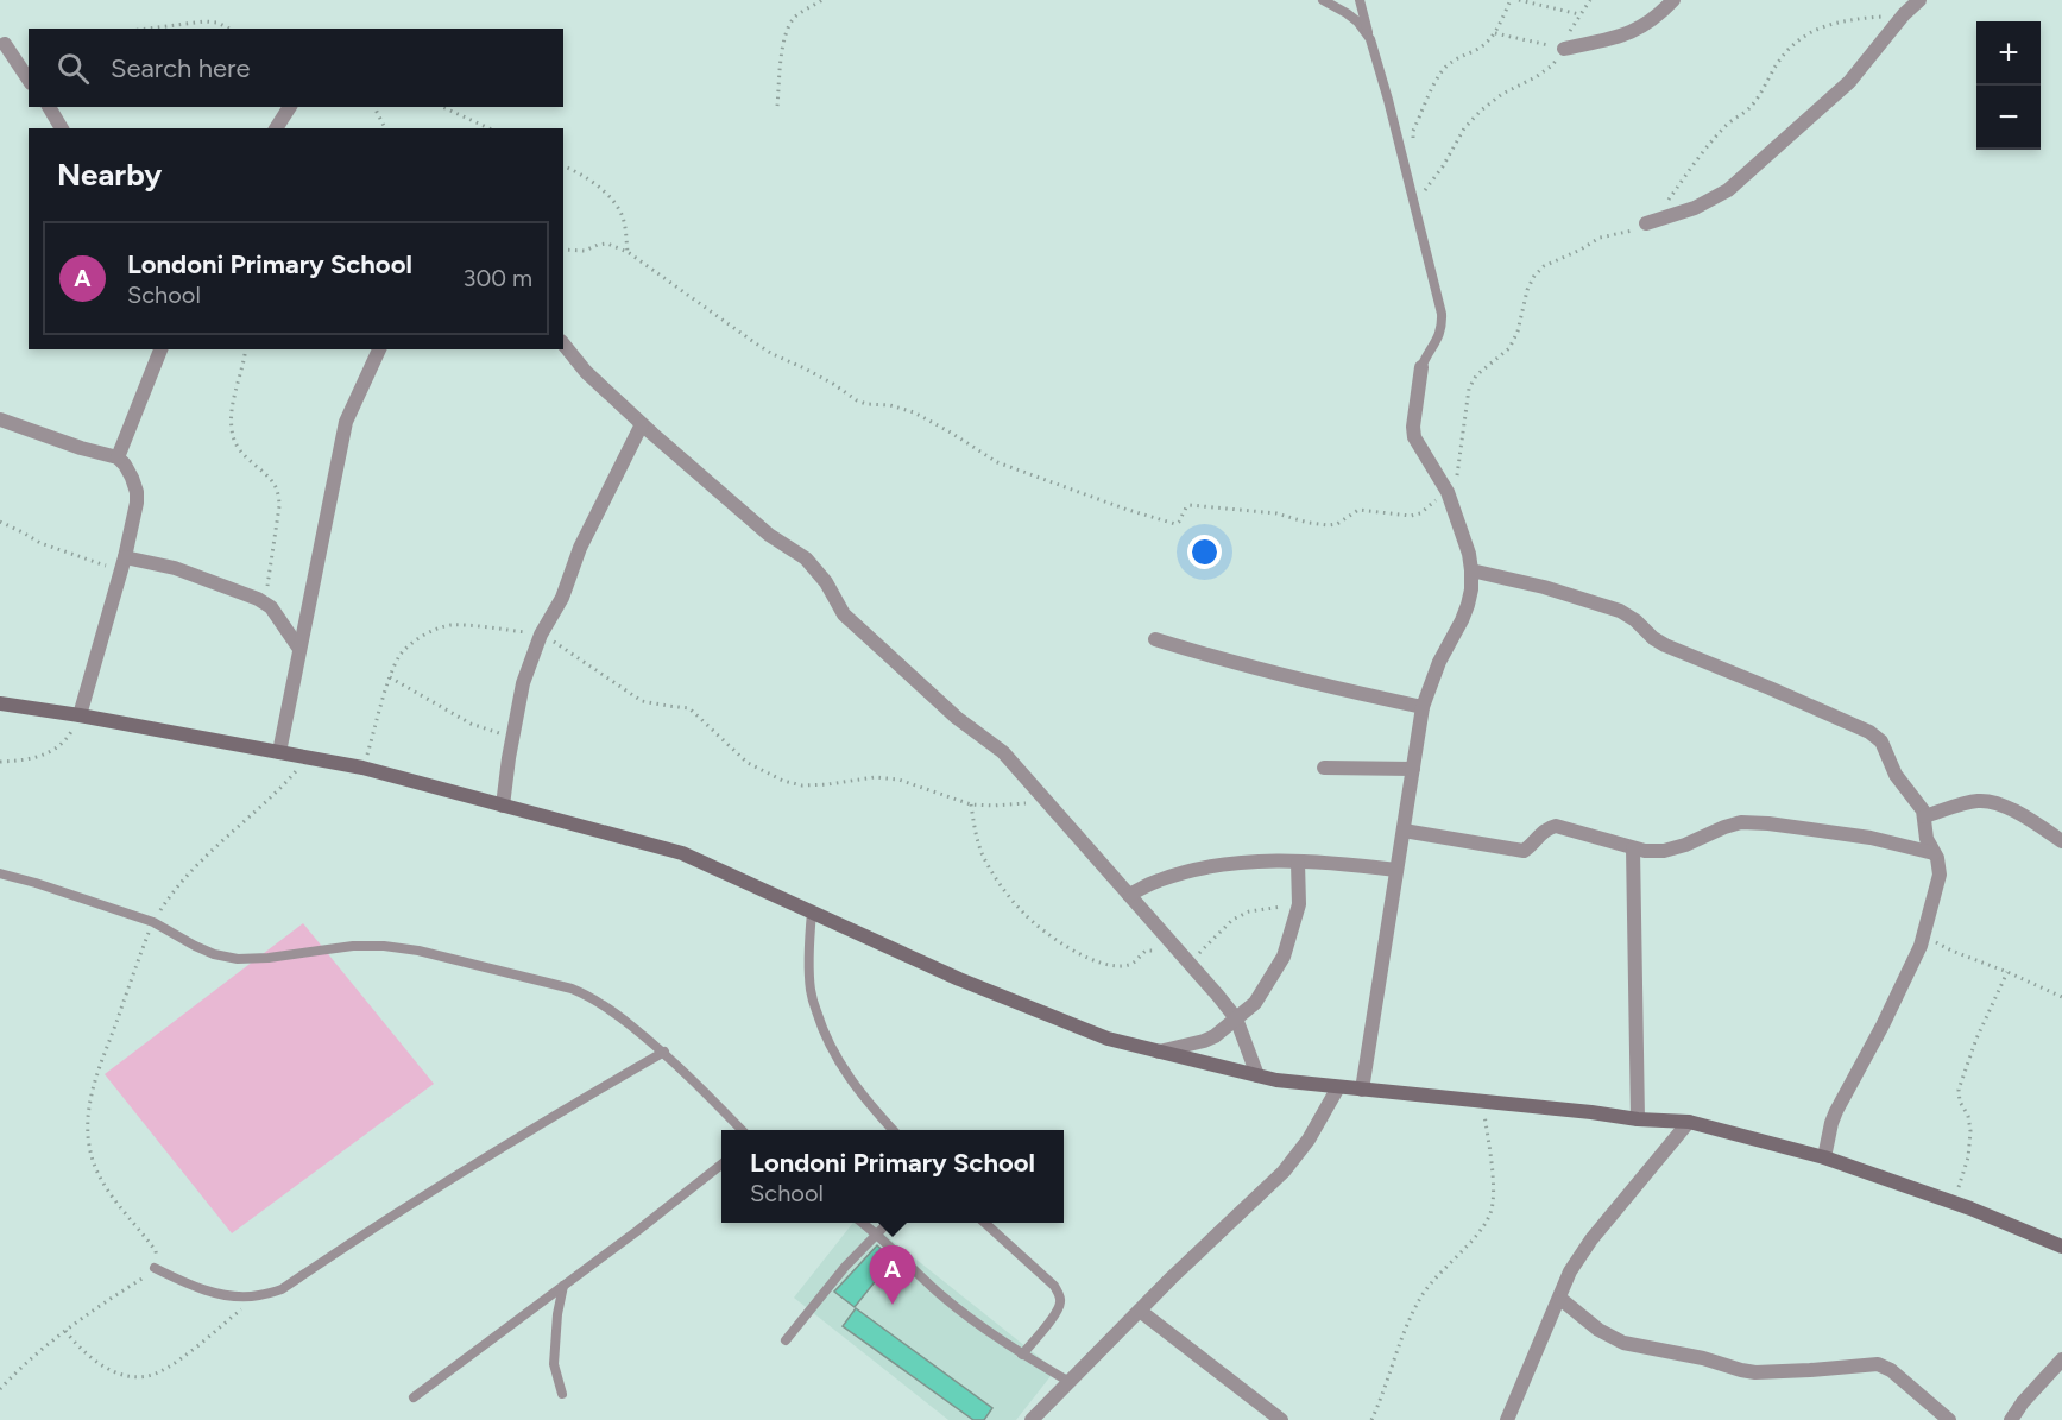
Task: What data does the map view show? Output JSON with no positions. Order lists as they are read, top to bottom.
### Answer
{
  "page": {
    "map_buttons": ["+", "−"],
    "search": "Search here",
    "heading": "Nearby",
    "list": [
      {
        "mark": "A",
        "name": "Londoni Primary School",
        "note": "School",
        "value": "300 m"
      }
    ],
    "popup": ["Londoni Primary School", "School"],
    "pins": "A"
  }
}
